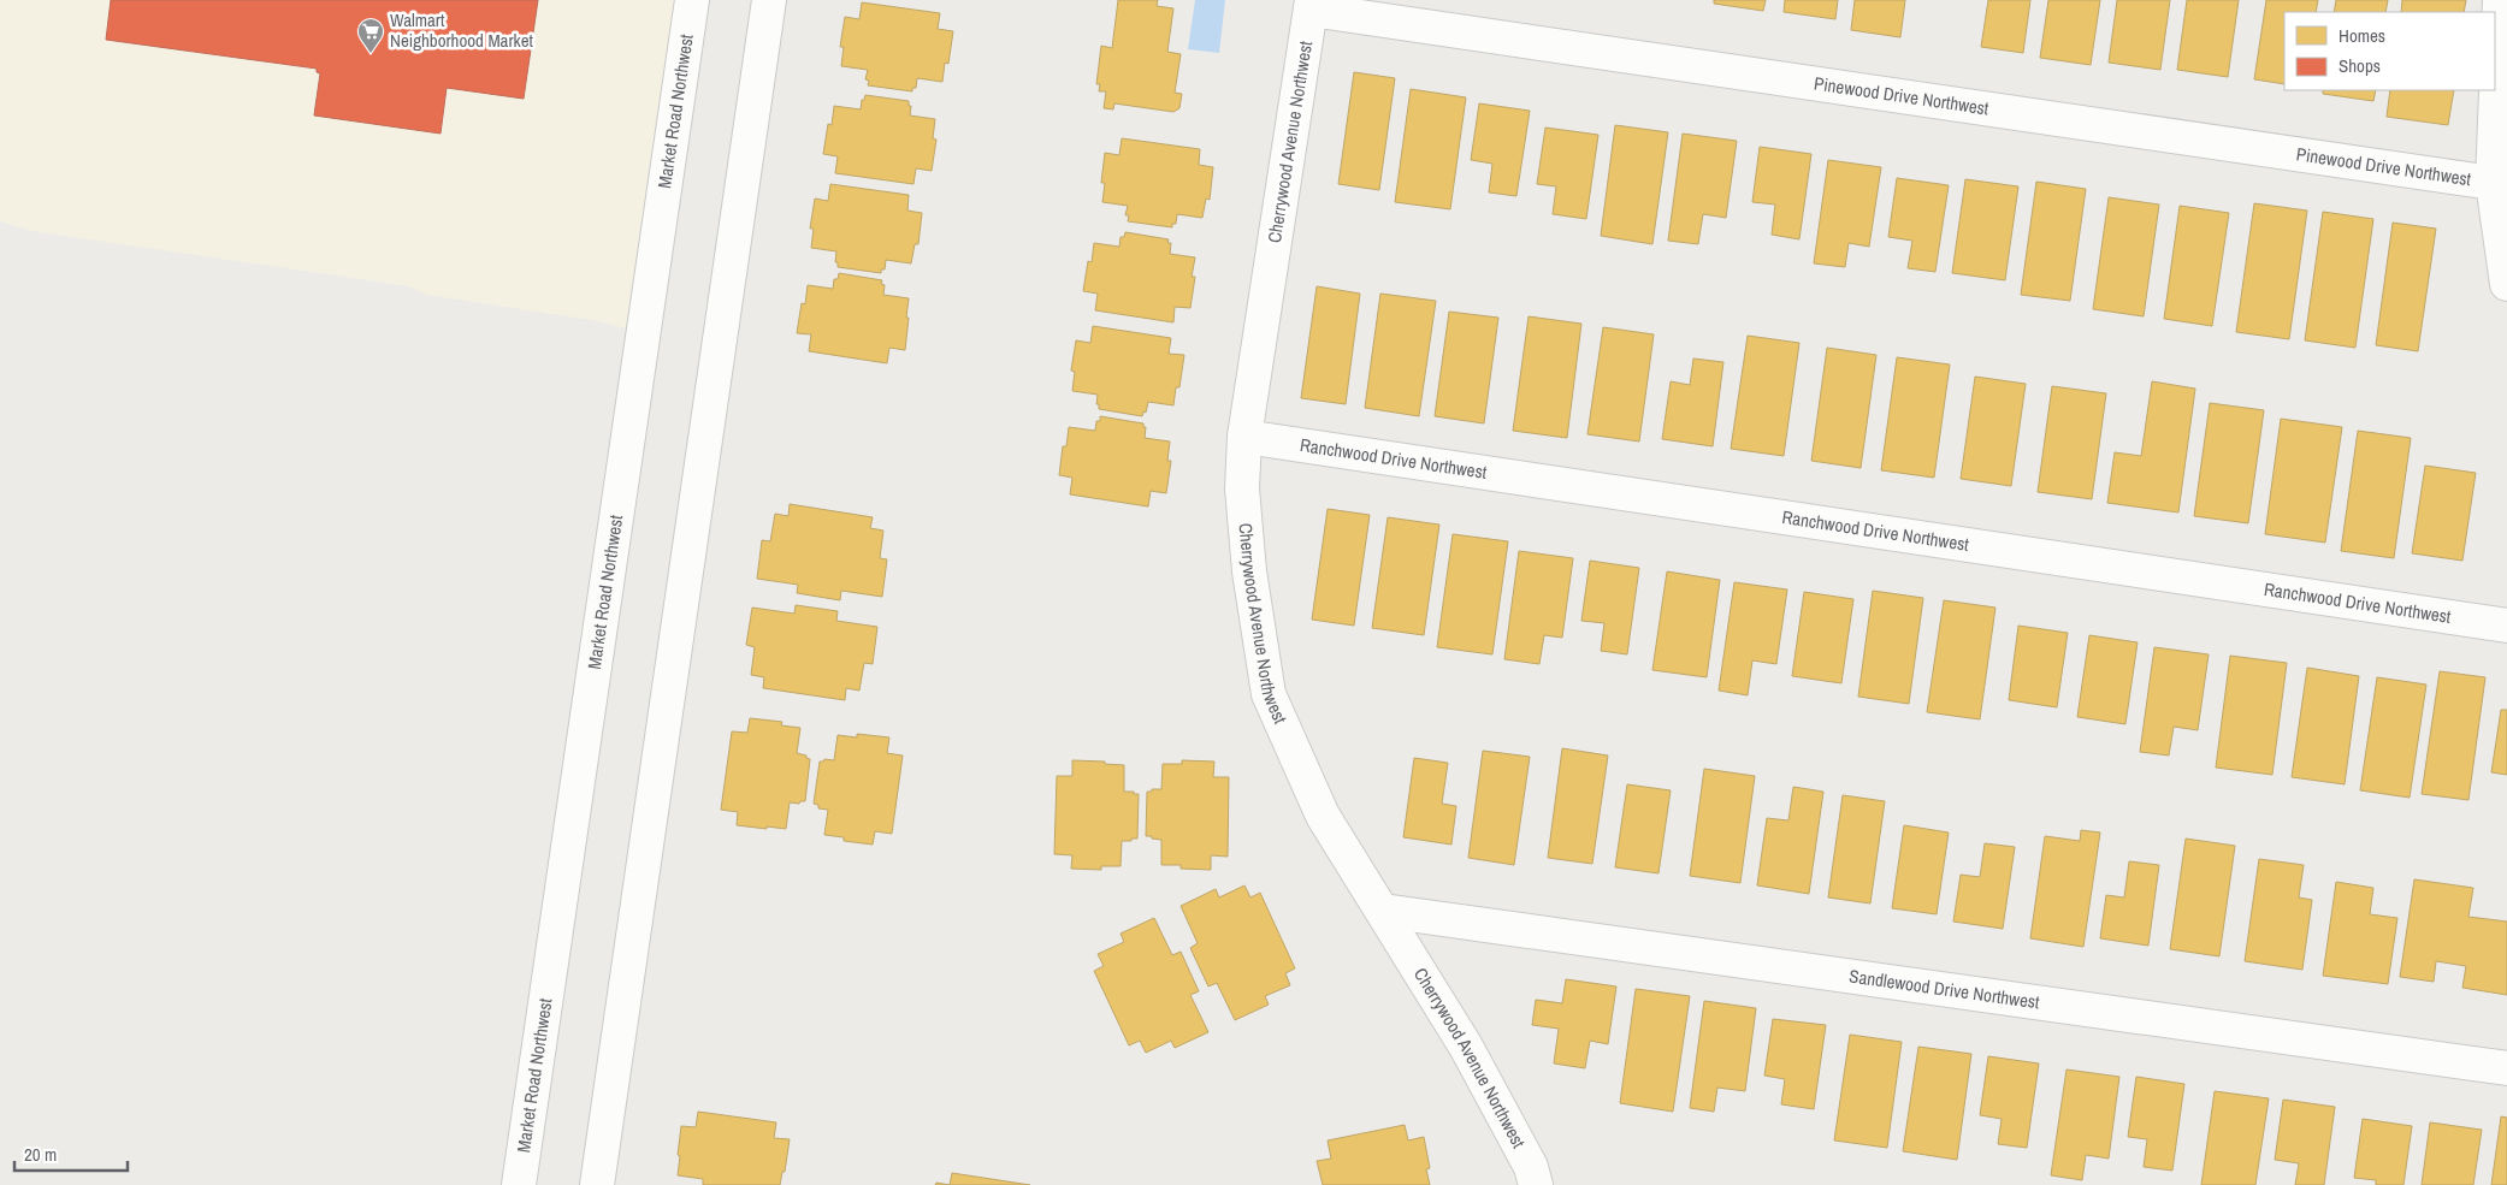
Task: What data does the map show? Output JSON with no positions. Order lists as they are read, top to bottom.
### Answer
{
  "streets": {
    "street": [
      "Pinewood Drive Northwest",
      "Market Road Northwest",
      "Cherrywood Avenue Northwest",
      "Ranchwood Drive Northwest",
      "Sandlewood Drive Northwest"
    ]
  },
  "crossings": [
    ["Pinewood Drive Northwest", "Cherrywood Avenue Northwest"],
    ["Cherrywood Avenue Northwest", "Ranchwood Drive Northwest"],
    ["Cherrywood Avenue Northwest", "Sandlewood Drive Northwest"]
  ],
  "places": {
    "supermarket": ["Walmart Neighborhood Market"]
  },
  "legend": ["Homes", "Shops"],
  "scale_bar": "20 m"
}
